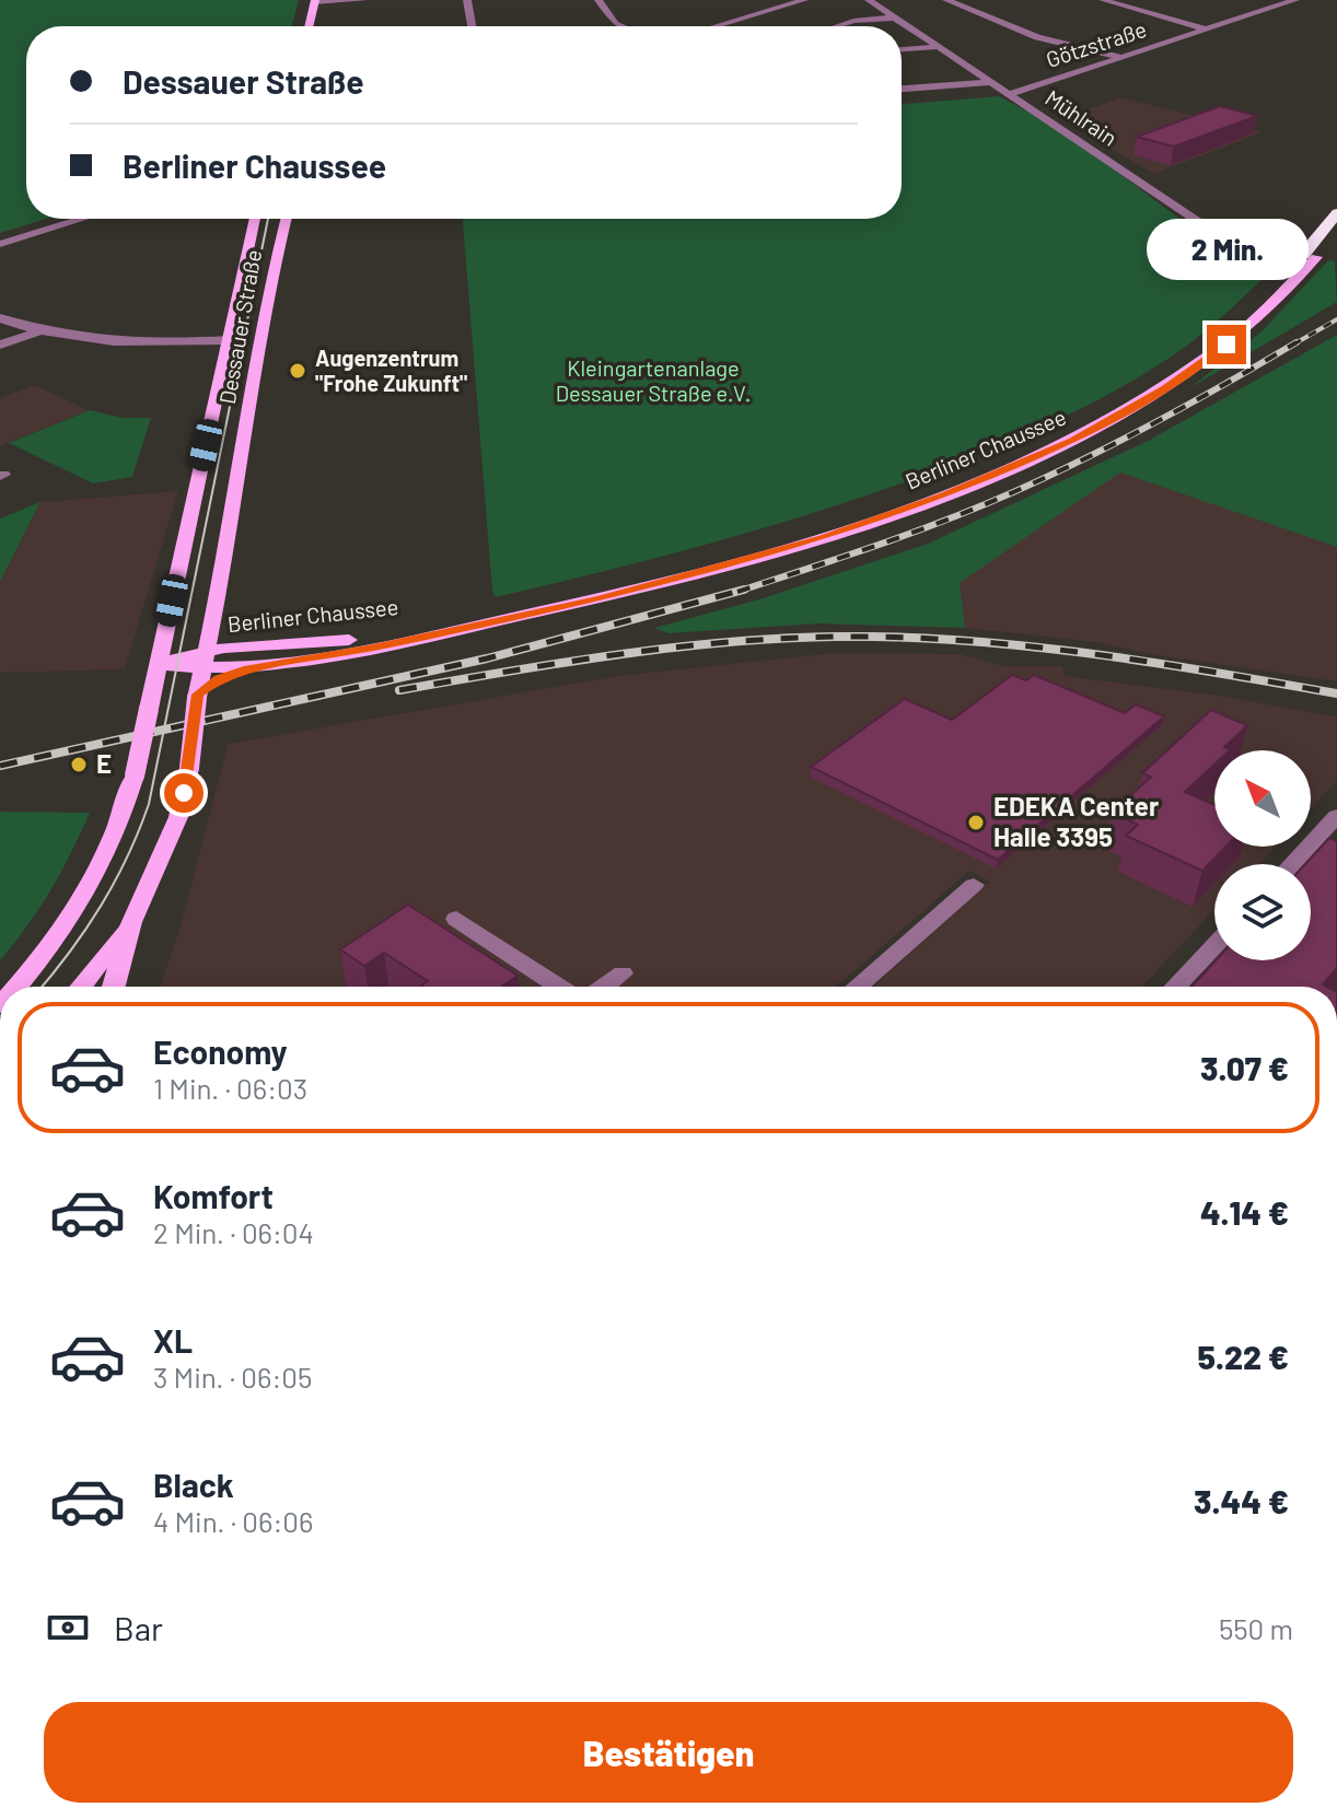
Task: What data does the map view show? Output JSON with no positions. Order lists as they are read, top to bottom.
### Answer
{
  "streets": {
    "highway": ["Berliner Chaussee"],
    "main road": ["Dessauer Straße"],
    "street": ["Götzstraße", "Mühlrain"]
  },
  "crossings": [
    ["Götzstraße", "Mühlrain"],
    ["Dessauer Straße", "Berliner Chaussee"]
  ],
  "parks": ["Kleingartenanlage Dessauer Straße e.V."],
  "places": ["Augenzentrum \"Frohe Zukunft\"", "E", "EDEKA Center Halle 3395"],
  "north": "top left",
  "page": {
    "banner": ["Dessauer Straße", "Berliner Chaussee"],
    "bubble": "2 Min.",
    "list": [
      {
        "name": "Economy",
        "note": "1 Min. · 06:03",
        "value": "3.07 €"
      },
      {
        "name": "Komfort",
        "note": "2 Min. · 06:04",
        "value": "4.14 €"
      },
      {
        "name": "XL",
        "note": "3 Min. · 06:05",
        "value": "5.22 €"
      },
      {
        "name": "Black",
        "note": "4 Min. · 06:06",
        "value": "3.44 €"
      }
    ],
    "pay": ["Bar", "550 m"],
    "buttons": "Bestätigen"
  }
}
